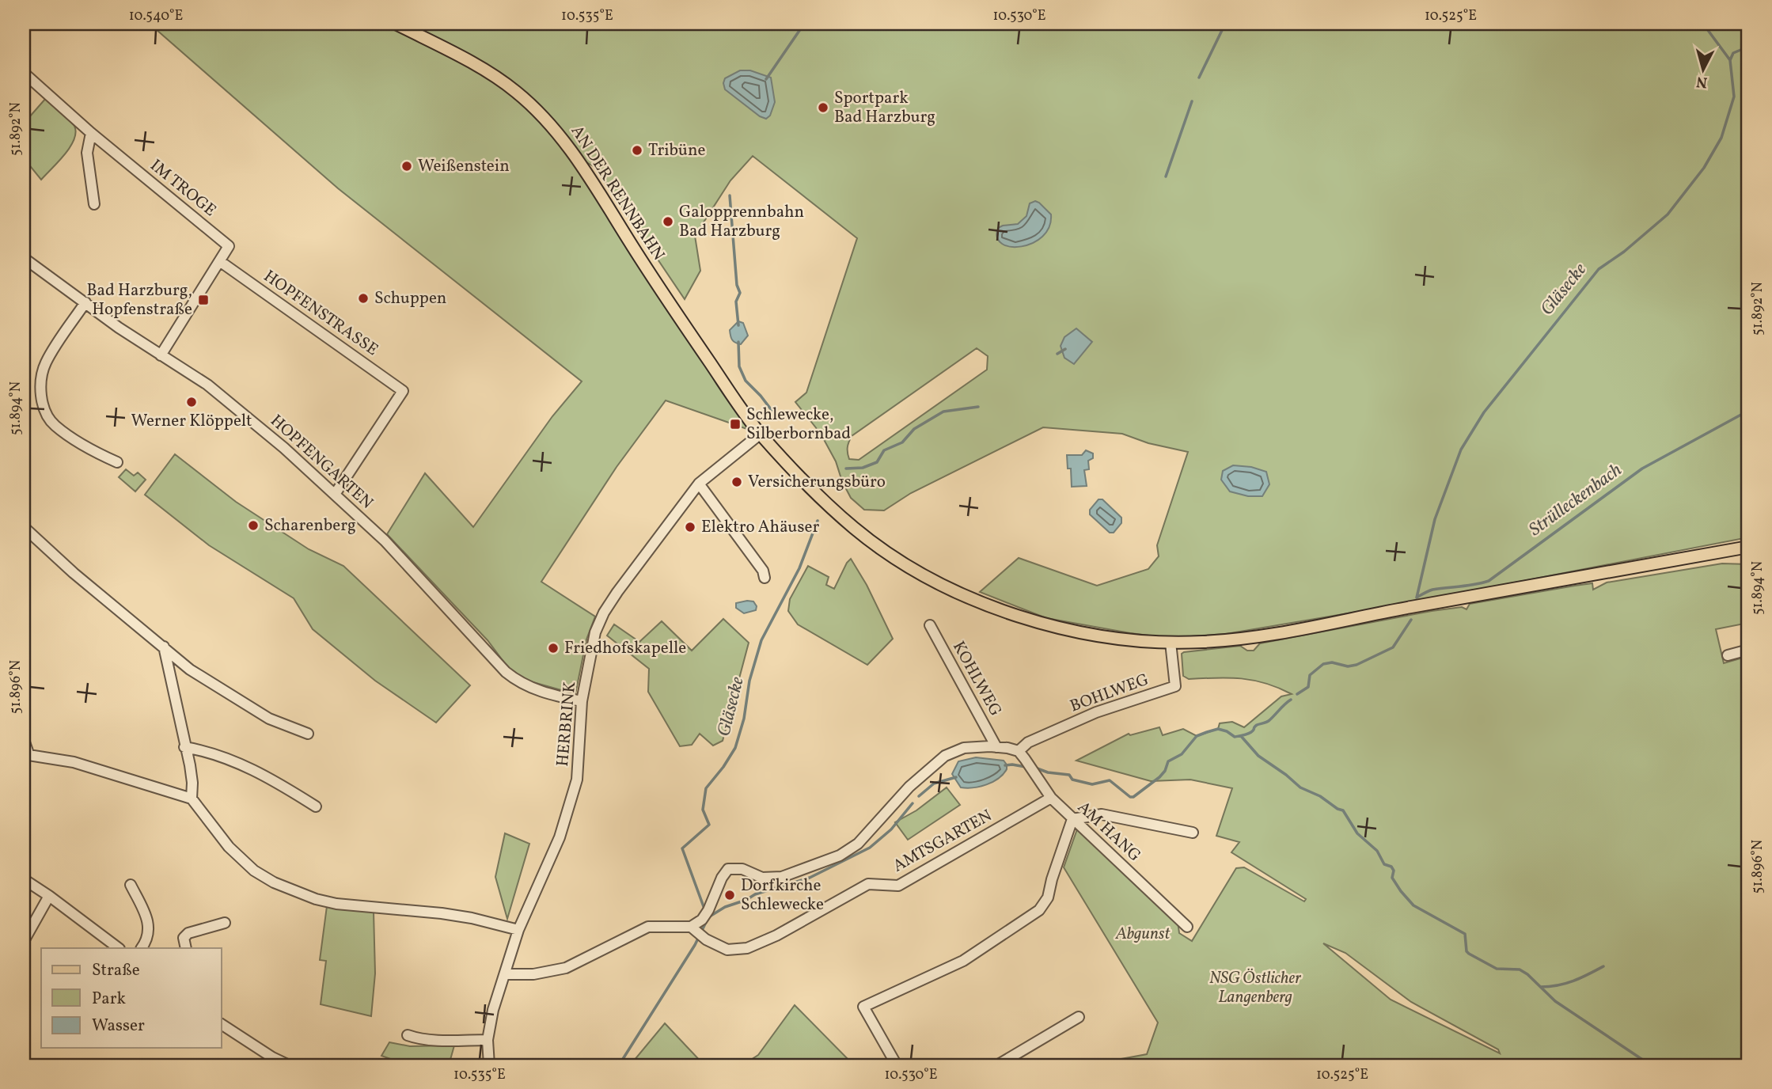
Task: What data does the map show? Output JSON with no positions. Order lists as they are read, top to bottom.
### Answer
{
  "streets": {
    "main road": ["AN DER RENNBAHN"],
    "street": [
      "IM TROGE",
      "HOPFENSTRASSE",
      "HOPFENGARTEN",
      "KOHLWEG",
      "BOHLWEG",
      "HERBRINK",
      "AM HANG",
      "AMTSGARTEN"
    ]
  },
  "crossings": [
    ["IM TROGE", "HOPFENSTRASSE"],
    ["AN DER RENNBAHN", "BOHLWEG"],
    ["AN DER RENNBAHN", "HERBRINK"],
    ["HOPFENSTRASSE", "HOPFENGARTEN"],
    ["HOPFENGARTEN", "HERBRINK"],
    ["BOHLWEG", "AM HANG"],
    ["AM HANG", "AMTSGARTEN"]
  ],
  "water": ["Gläsecke", "Strülleckenbach"],
  "parks": ["Abgunst", "NSG Östlicher Langenberg"],
  "places": {
    "other": [
      "Sportpark Bad Harzburg",
      "Tribüne",
      "Weißenstein",
      "Galopprennbahn Bad Harzburg",
      "Schuppen",
      "Werner Klöppelt",
      "Versicherungsbüro",
      "Scharenberg",
      "Elektro Ahäuser",
      "Friedhofskapelle",
      "Dorfkirche Schlewecke"
    ],
    "transit": ["Bad Harzburg, Hopfenstraße", "Schlewecke, Silberbornbad"]
  },
  "legend": ["Straße", "Park", "Wasser"],
  "north": "bottom",
  "coordinates": [
    "10.540°E",
    "10.535°E",
    "10.530°E",
    "10.525°E",
    "51.892°N",
    "51.894°N",
    "51.896°N"
  ]
}
